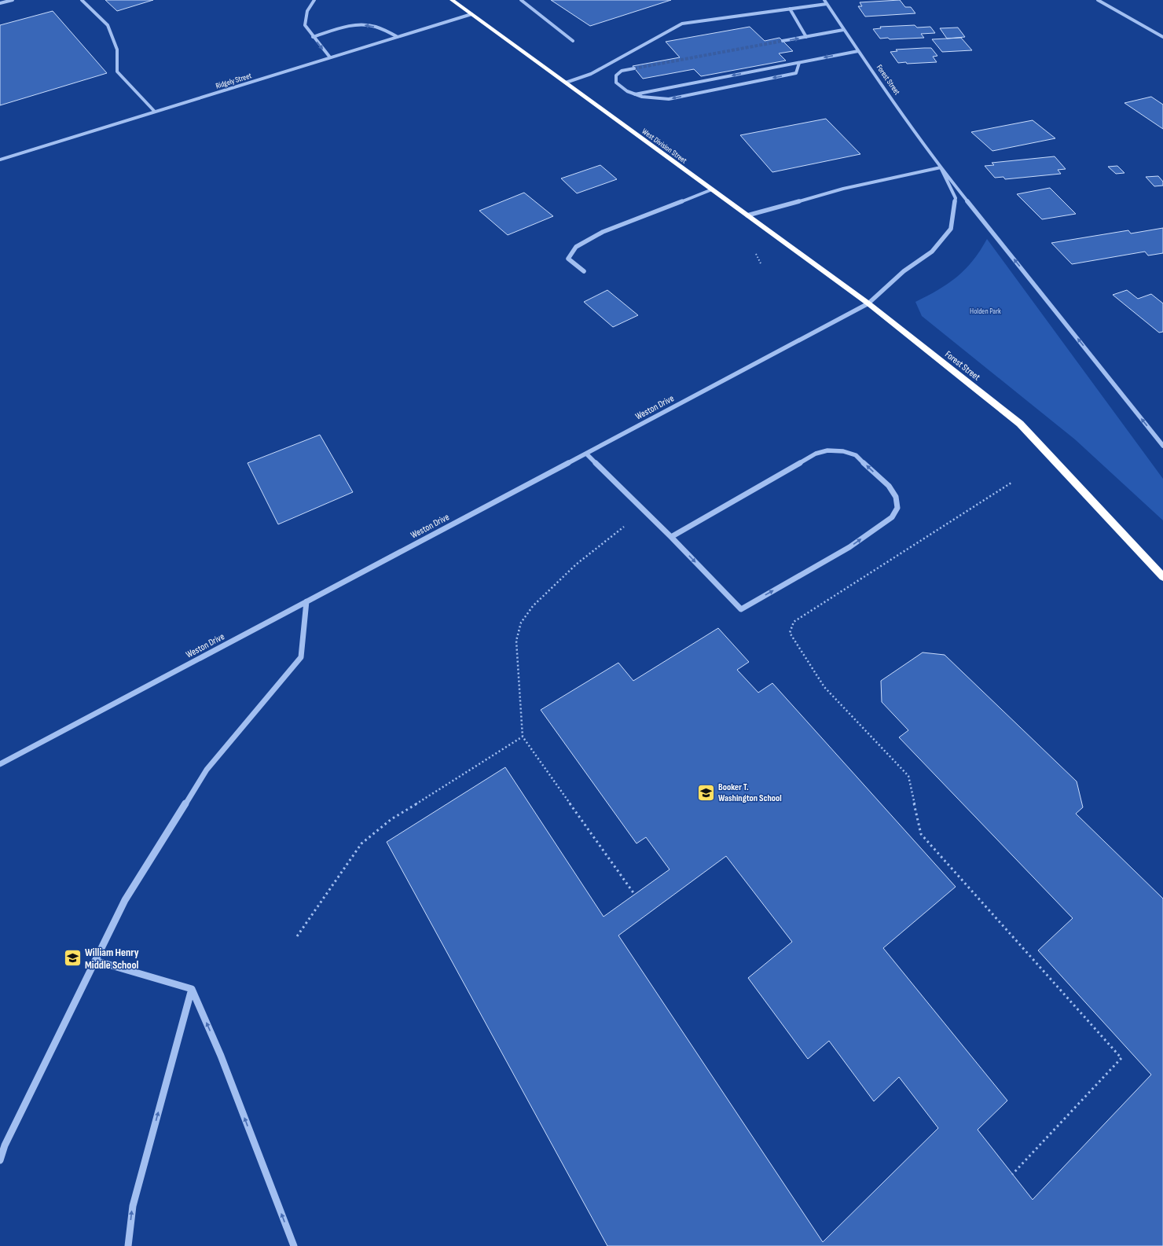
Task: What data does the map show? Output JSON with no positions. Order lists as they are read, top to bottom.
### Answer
{
  "streets": {
    "highway": ["Forest Street", "West Division Street"],
    "street": ["Ridgely Street", "Weston Drive"]
  },
  "crossings": [
    ["Forest Street", "West Division Street"],
    ["Forest Street", "Weston Drive"],
    ["Ridgely Street", "West Division Street"],
    ["West Division Street", "Weston Drive"]
  ],
  "parks": ["Holden Park"],
  "places": {
    "school or university": ["Booker T. Washington School", "William Henry Middle School"]
  }
}
